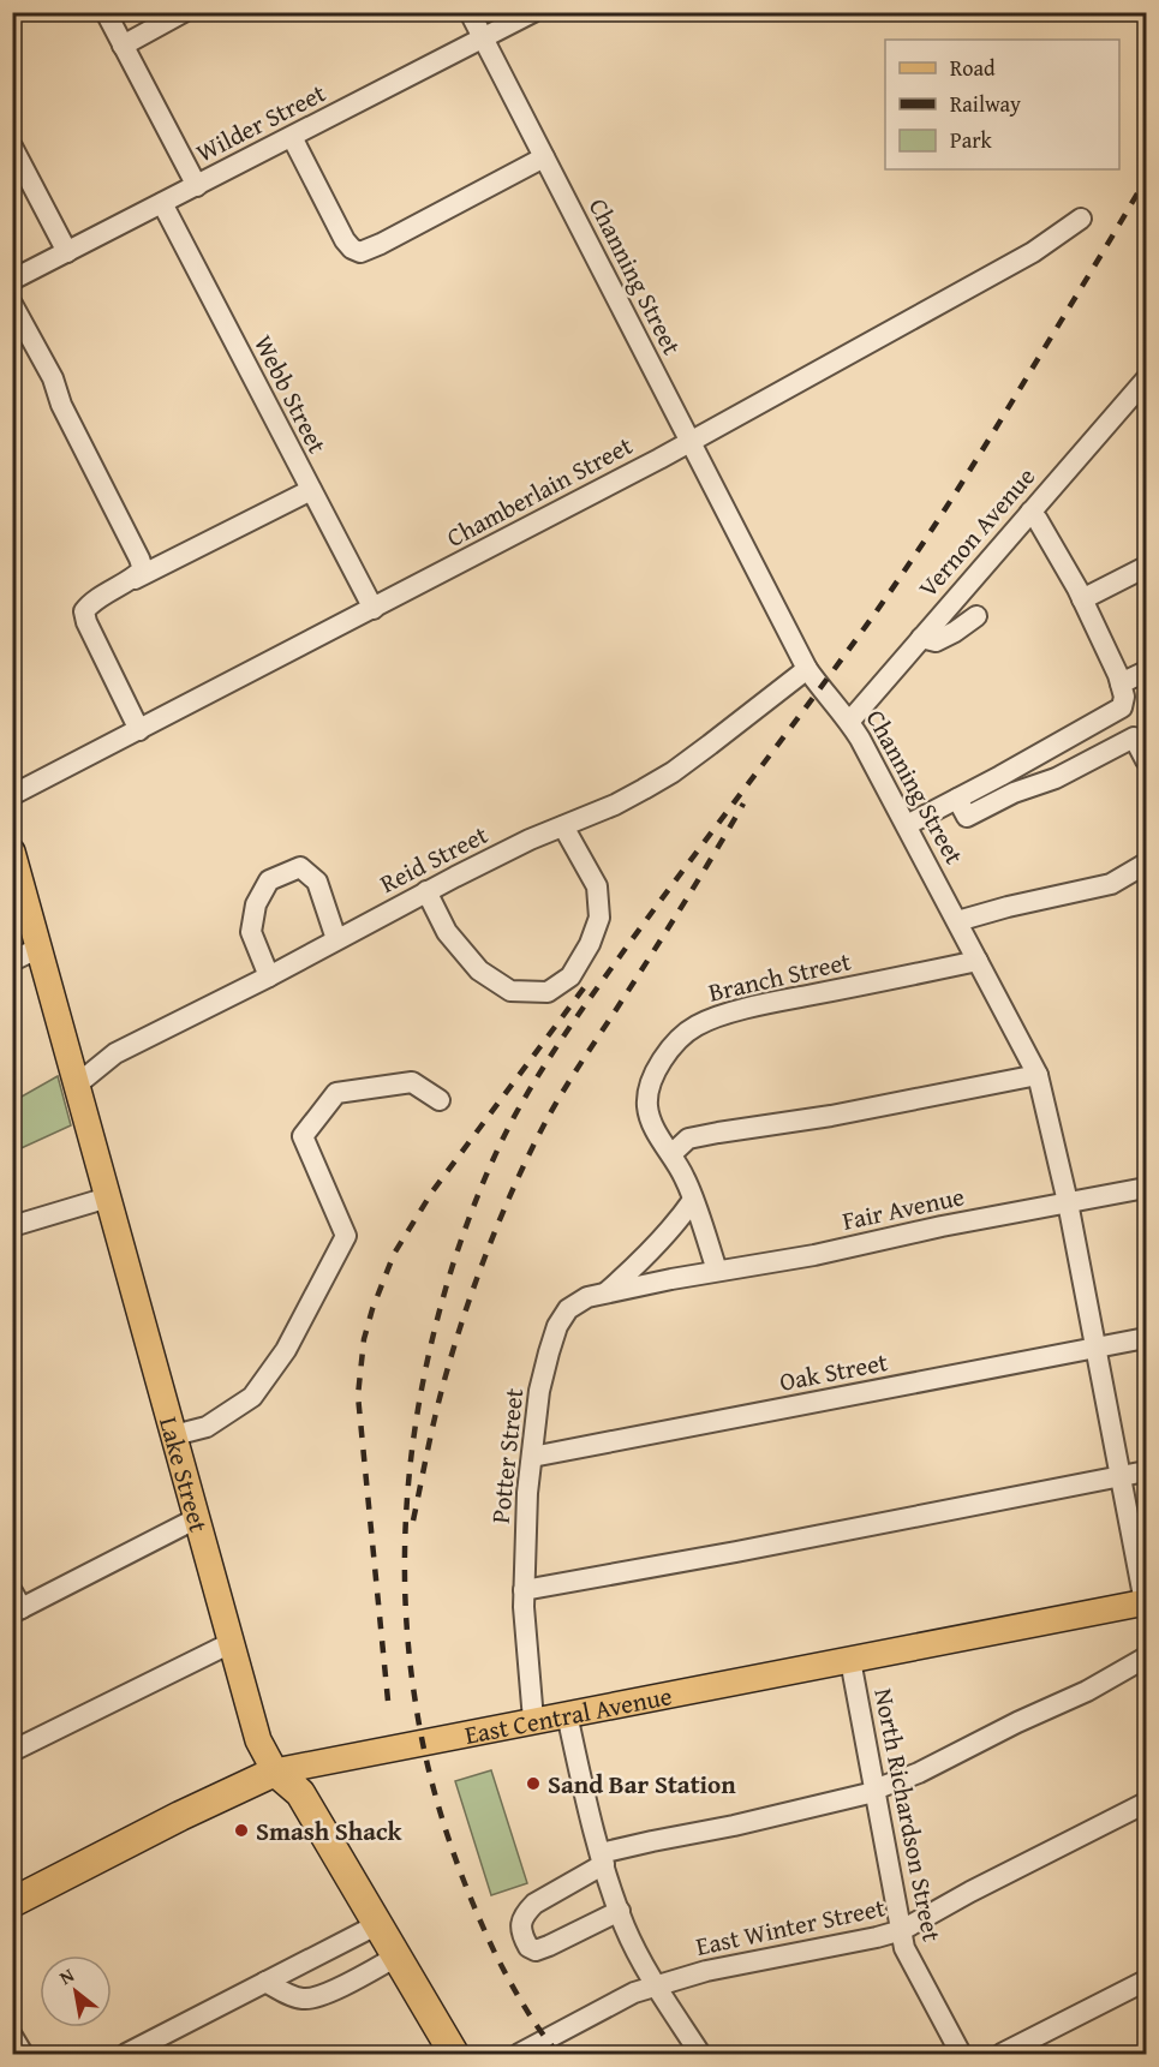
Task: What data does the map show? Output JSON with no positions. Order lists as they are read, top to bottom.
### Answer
{
  "streets": {
    "highway": ["Lake Street", "East Central Avenue"],
    "street": [
      "Wilder Street",
      "Channing Street",
      "Webb Street",
      "Chamberlain Street",
      "Vernon Avenue",
      "Reid Street",
      "Branch Street",
      "Fair Avenue",
      "Oak Street",
      "Potter Street",
      "North Richardson Street",
      "East Winter Street"
    ]
  },
  "crossings": [
    ["Wilder Street", "Channing Street"],
    ["Wilder Street", "Webb Street"],
    ["Channing Street", "Chamberlain Street"],
    ["Channing Street", "Vernon Avenue"],
    ["Channing Street", "Reid Street"],
    ["Channing Street", "Branch Street"],
    ["Channing Street", "Fair Avenue"],
    ["Channing Street", "Oak Street"],
    ["Channing Street", "East Central Avenue"],
    ["Webb Street", "Chamberlain Street"],
    ["Reid Street", "Lake Street"],
    ["Branch Street", "Fair Avenue"],
    ["Fair Avenue", "Potter Street"],
    ["Oak Street", "Potter Street"],
    ["Potter Street", "East Central Avenue"],
    ["Lake Street", "East Central Avenue"],
    ["East Central Avenue", "North Richardson Street"],
    ["North Richardson Street", "East Winter Street"]
  ],
  "places": ["Sand Bar Station", "Smash Shack"],
  "legend": ["Road", "Railway", "Park"],
  "north": "top left"
}
